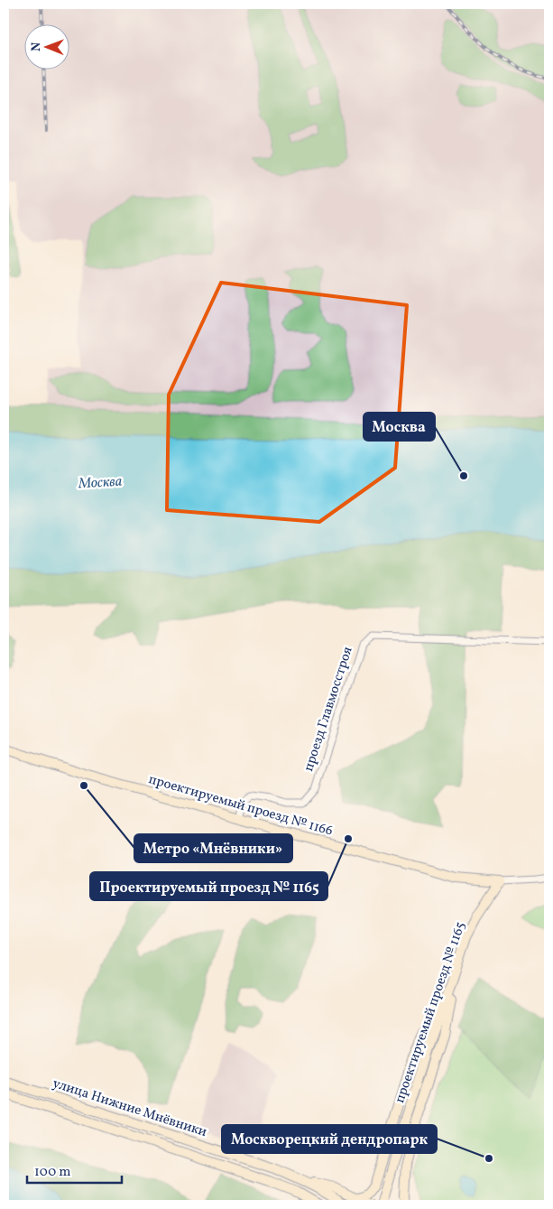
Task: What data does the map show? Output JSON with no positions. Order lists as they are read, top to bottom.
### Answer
{
  "streets": {
    "street": [
      "проезд Главмосстроя",
      "проектируемый проезд № 1166",
      "проектируемый проезд № 1165",
      "улица Нижние Мнёвники"
    ]
  },
  "crossings": [
    ["проезд Главмосстроя", "проектируемый проезд № 1166"],
    ["проектируемый проезд № 1166", "проектируемый проезд № 1165"]
  ],
  "water": ["Москва"],
  "places": [
    "Москва",
    "Метро «Мнёвники»",
    "Проектируемый проезд № 1165",
    "Москворецкий дендропарк"
  ],
  "scale_bar": "100 m",
  "north": "left"
}
